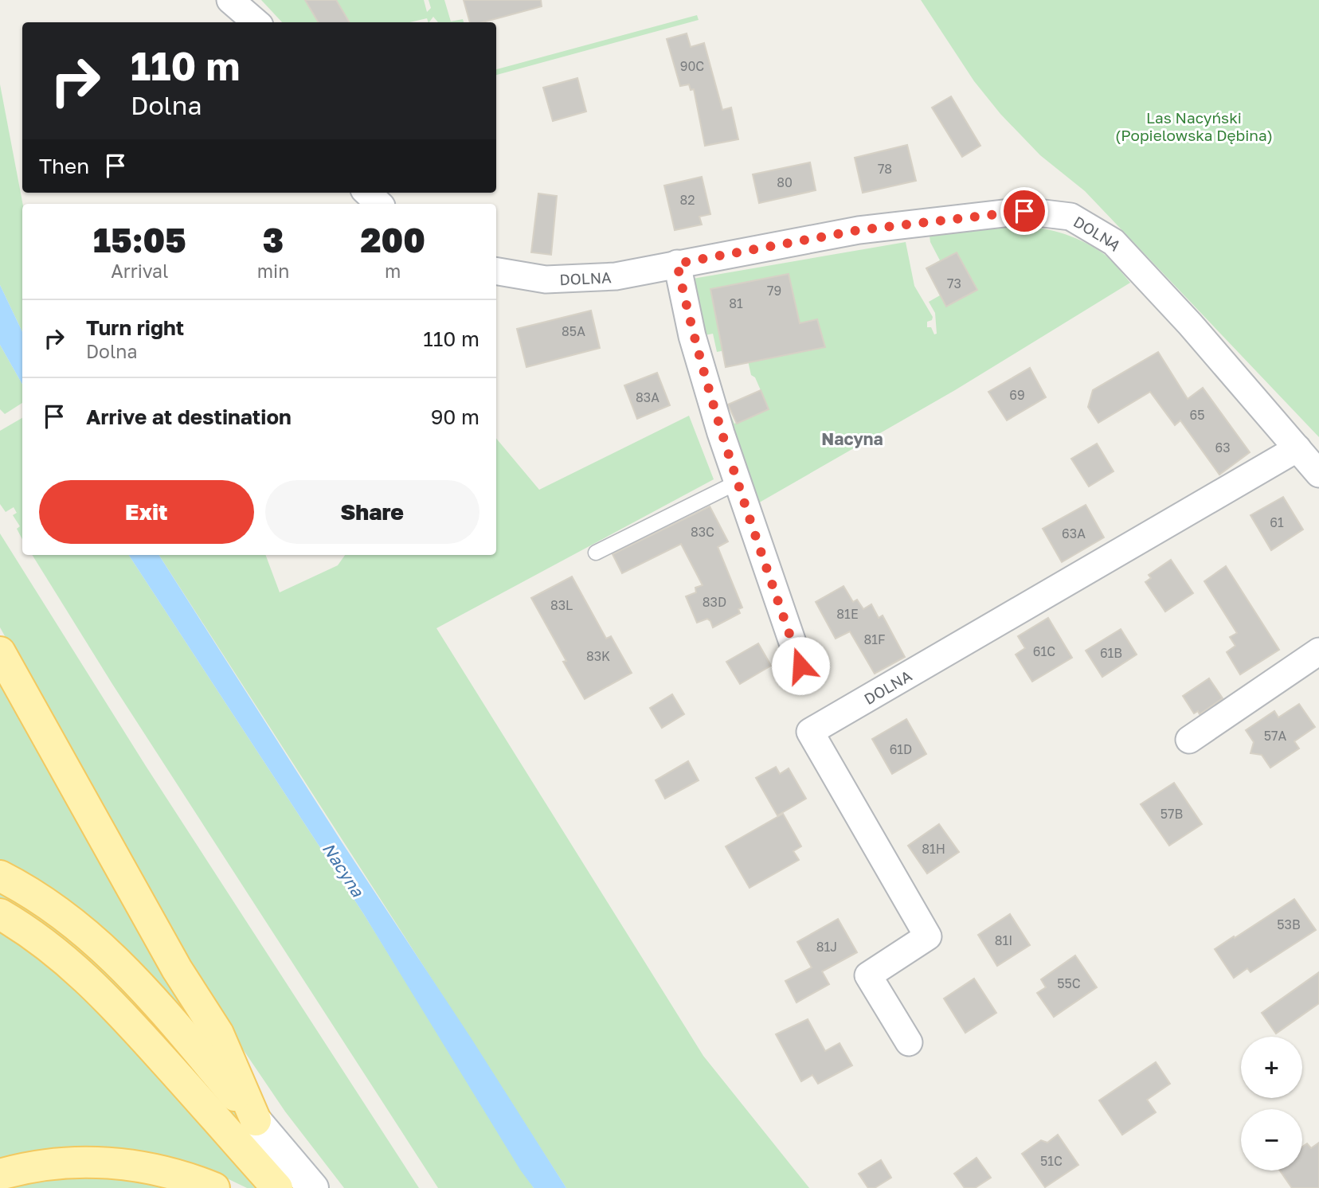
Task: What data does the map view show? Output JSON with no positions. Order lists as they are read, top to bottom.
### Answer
{
  "streets": {
    "street": ["DOLNA"]
  },
  "districts": ["Nacyna"],
  "water": ["Nacyna"],
  "parks": ["Las Nacyński (Popielowska Dębina)"],
  "house_numbers": [
    "90C",
    "78",
    "80",
    "82",
    "73",
    "79",
    "81",
    "85A",
    "69",
    "83A",
    "65",
    "63",
    "61",
    "83C",
    "63A",
    "83D",
    "83L",
    "81E",
    "81F",
    "61C",
    "61B",
    "83K",
    "57A",
    "61D",
    "57B",
    "81H",
    "53B",
    "81I",
    "81J",
    "55C",
    "51C"
  ],
  "page": {
    "turn": ["110 m", "Dolna"],
    "then": "Then",
    "eta": [
      "15:05",
      "Arrival",
      "3",
      "min",
      "200",
      "m"
    ],
    "list": [
      {
        "name": "Turn right",
        "note": "Dolna",
        "value": "110 m"
      },
      {
        "name": "Arrive at destination",
        "value": "90 m"
      }
    ],
    "buttons": ["Exit", "Share"],
    "map_buttons": ["+", "−"]
  }
}
